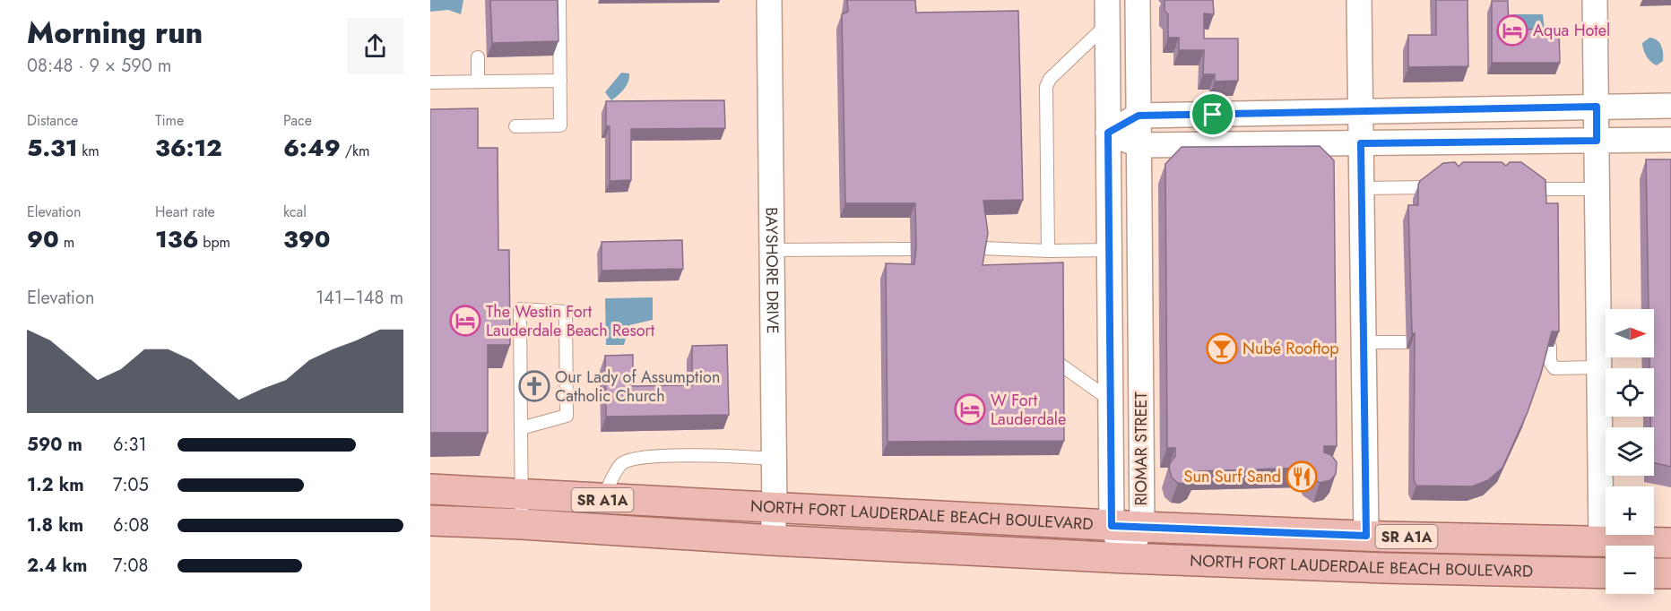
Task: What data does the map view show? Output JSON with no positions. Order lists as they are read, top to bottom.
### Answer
{
  "streets": {
    "main road": ["SR A1A", "NORTH FORT LAUDERDALE BEACH BOULEVARD"],
    "street": ["BAYSHORE DRIVE", "RIOMAR STREET"]
  },
  "crossings": [
    ["BAYSHORE DRIVE", "NORTH FORT LAUDERDALE BEACH BOULEVARD"],
    ["RIOMAR STREET", "NORTH FORT LAUDERDALE BEACH BOULEVARD"]
  ],
  "places": {
    "hotel": ["Aqua Hotel", "The Westin Fort Lauderdale Beach Resort", "W Fort Lauderdale"],
    "bar": ["Nubé Rooftop"],
    "church": ["Our Lady of Assumption Catholic Church"],
    "restaurant": ["Sun Surf Sand"]
  },
  "north": "right",
  "page": {
    "heading": ["Morning run", "08:48 · 9 × 590 m"],
    "stats": [
      ["Distance", "5.31 km"],
      ["Time", "36:12"],
      ["Pace", "6:49 /km"],
      ["Elevation", "90 m"],
      ["Heart rate", "136 bpm"],
      ["kcal", "390"]
    ],
    "chart": ["Elevation", "141–148 m"],
    "map_buttons": ["+", "−"],
    "list": [
      {
        "name": "590 m",
        "note": "6:31"
      },
      {
        "name": "1.2 km",
        "note": "7:05"
      },
      {
        "name": "1.8 km",
        "note": "6:08"
      },
      {
        "name": "2.4 km",
        "note": "7:08"
      }
    ]
  }
}
